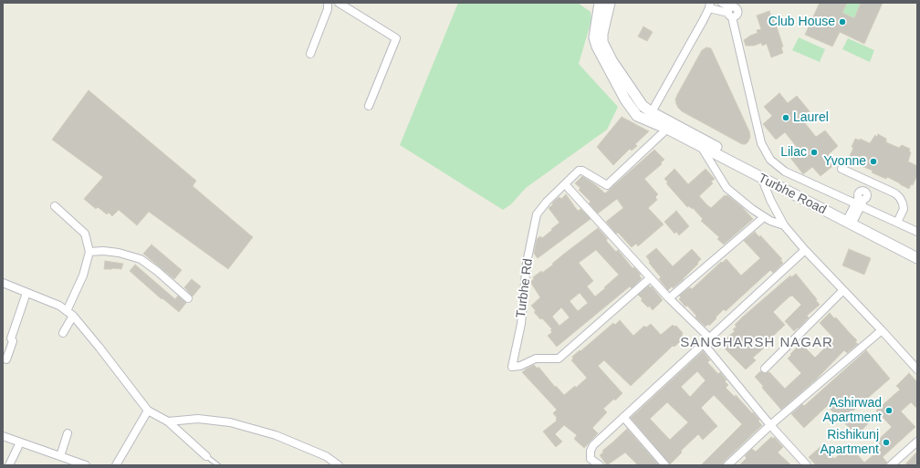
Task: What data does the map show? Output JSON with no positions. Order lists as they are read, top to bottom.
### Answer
{
  "streets": {
    "street": ["Turbhe Road", "Turbhe Rd"]
  },
  "crossings": [
    ["Turbhe Road", "Turbhe Rd"]
  ],
  "districts": ["SANGHARSH NAGAR"],
  "places": [
    "Club House",
    "Laurel",
    "Lilac",
    "Yvonne",
    "Ashirwad Apartment",
    "Rishikunj Apartment"
  ]
}
